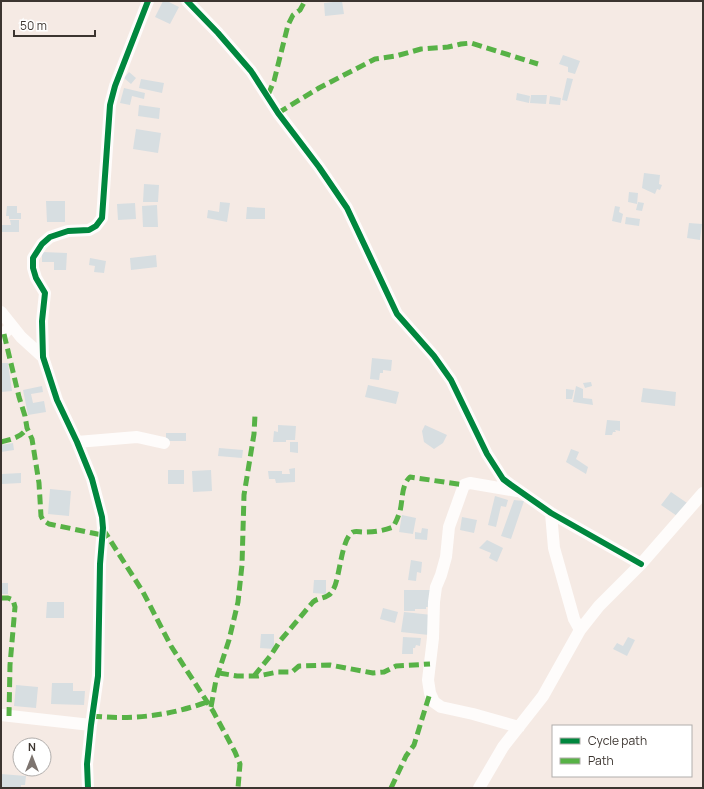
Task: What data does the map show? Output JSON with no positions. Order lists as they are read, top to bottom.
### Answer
{
  "legend": ["Cycle path", "Path"],
  "scale_bar": "50 m",
  "north": "top"
}
